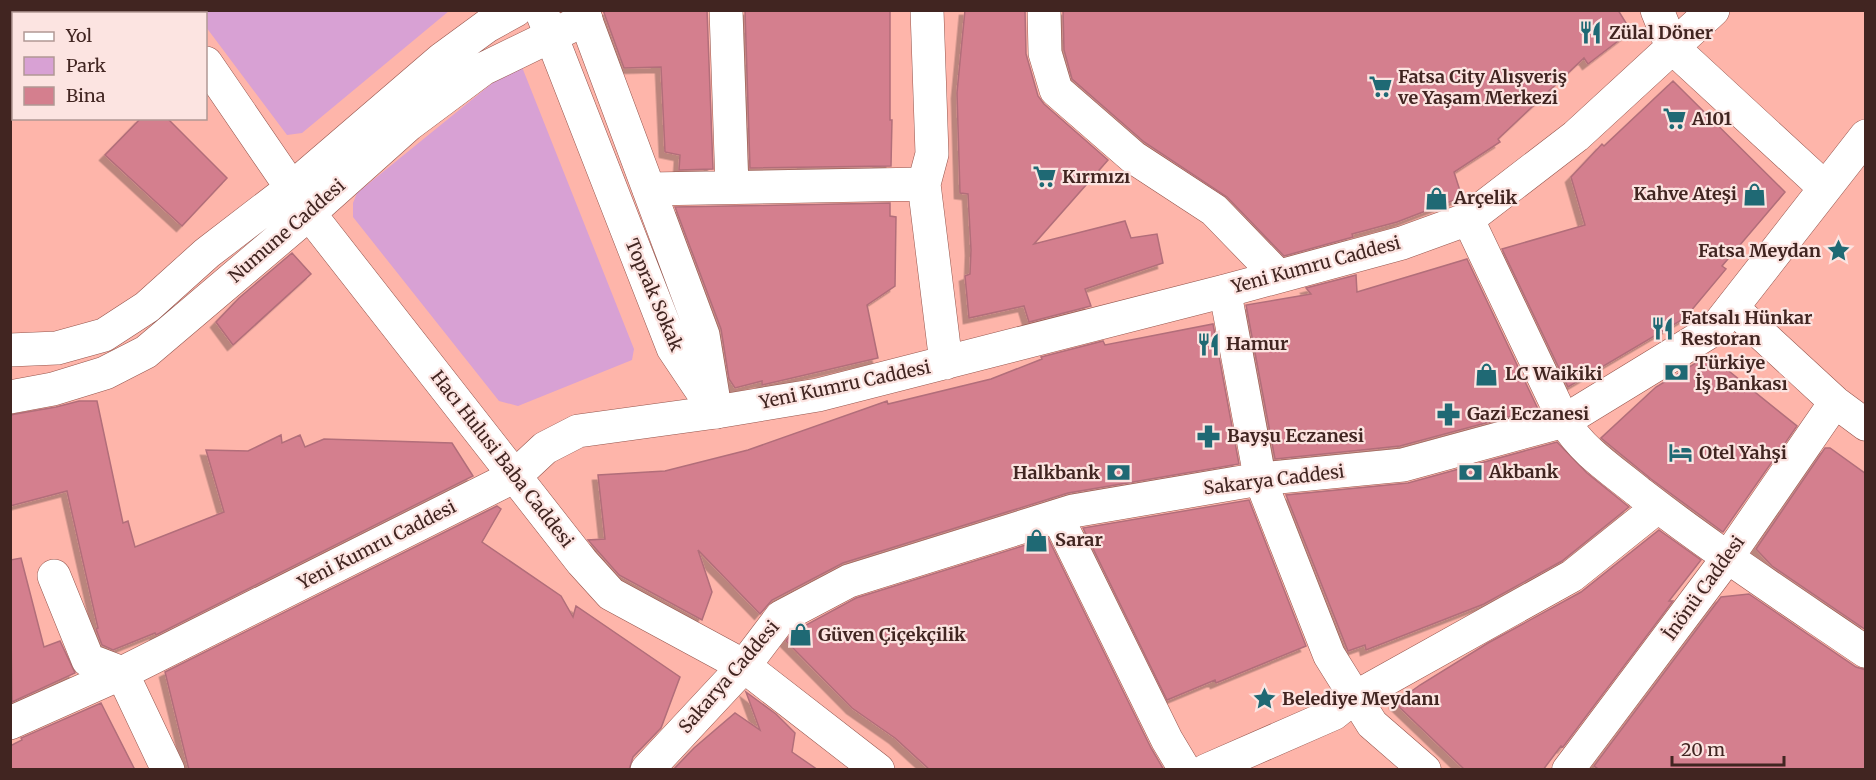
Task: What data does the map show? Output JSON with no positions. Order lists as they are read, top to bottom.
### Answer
{
  "streets": {
    "street": [
      "Numune Caddesi",
      "Yeni Kumru Caddesi",
      "Toprak Sokak",
      "Hacı Hulusi Baba Caddesi",
      "Sakarya Caddesi",
      "İnönü Caddesi"
    ]
  },
  "crossings": [
    ["Numune Caddesi", "Toprak Sokak"],
    ["Numune Caddesi", "Hacı Hulusi Baba Caddesi"],
    ["Yeni Kumru Caddesi", "Toprak Sokak"],
    ["Yeni Kumru Caddesi", "Hacı Hulusi Baba Caddesi"],
    ["Hacı Hulusi Baba Caddesi", "Sakarya Caddesi"]
  ],
  "places": {
    "restaurant": ["Zülal Döner", "Fatsalı Hünkar Restoran", "Hamur"],
    "supermarket": ["Fatsa City Alışveriş ve Yaşam Merkezi", "A101", "Kırmızı"],
    "shop": [
      "Kahve Ateşi",
      "Arçelik",
      "LC Waikiki",
      "Sarar",
      "Güven Çiçekçilik"
    ],
    "place": ["Fatsa Meydan", "Belediye Meydanı"],
    "bank": ["Türkiye İş Bankası", "Akbank", "Halkbank"],
    "pharmacy": ["Gazi Eczanesi", "Bayşu Eczanesi"],
    "hotel": ["Otel Yahşi"]
  },
  "legend": ["Yol", "Park", "Bina"],
  "scale_bar": "20 m"
}
